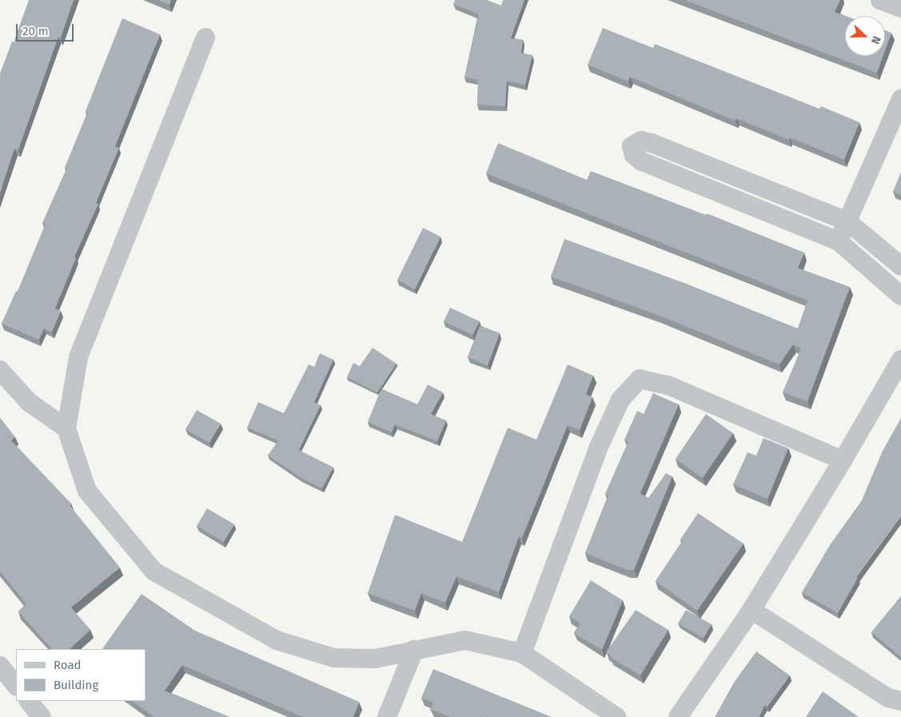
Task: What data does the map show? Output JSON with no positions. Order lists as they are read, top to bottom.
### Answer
{
  "legend": ["Road", "Building"],
  "scale_bar": "20 m",
  "north": "right"
}
